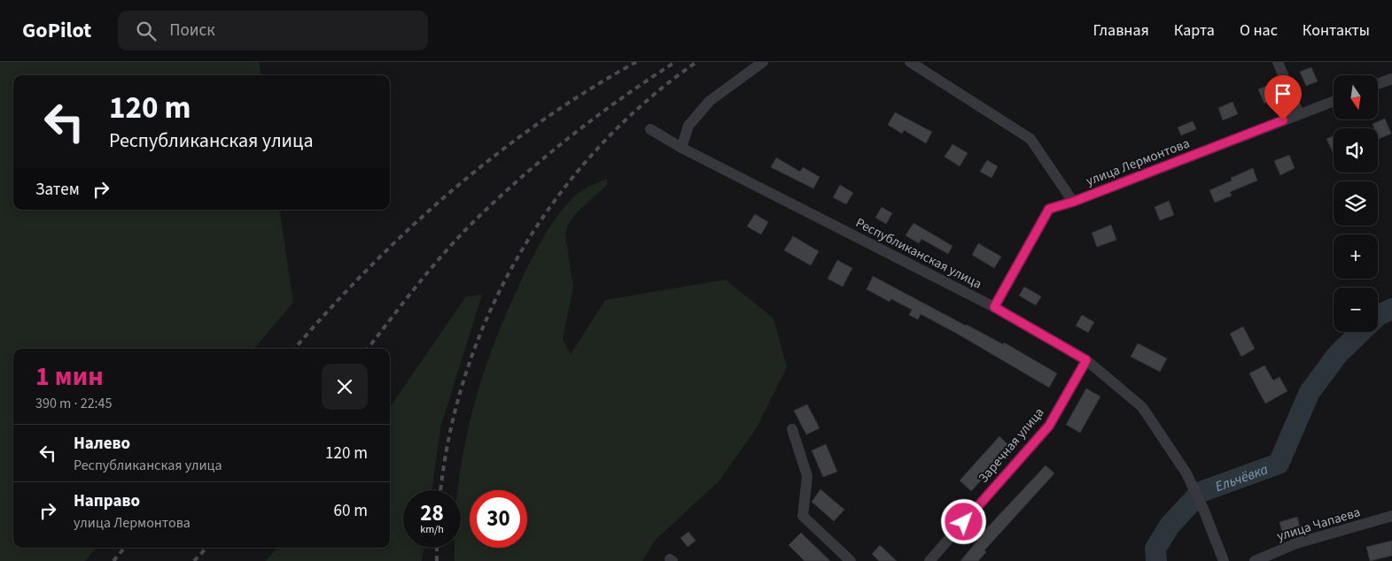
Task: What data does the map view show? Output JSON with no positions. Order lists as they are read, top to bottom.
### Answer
{
  "streets": {
    "street": [
      "улица Лермонтова",
      "Республиканская улица",
      "Заречная улица",
      "улица Чапаева"
    ]
  },
  "crossings": [
    ["улица Лермонтова", "Республиканская улица"],
    ["Республиканская улица", "Заречная улица"]
  ],
  "water": ["Ельчёвка"],
  "north": "bottom",
  "page": {
    "header": "GoPilot",
    "search": "Поиск",
    "nav": [
      "Главная",
      "Карта",
      "О нас",
      "Контакты"
    ],
    "map_buttons": ["+", "−"],
    "turn": ["120 m", "Республиканская улица"],
    "then": "Затем",
    "heading": ["1 мин", "390 m · 22:45"],
    "list": [
      {
        "name": "Налево",
        "note": "Республиканская улица",
        "value": "120 m"
      },
      {
        "name": "Направо",
        "note": "улица Лермонтова",
        "value": "60 m"
      }
    ],
    "speed": "28 km/h",
    "limit": "30"
  }
}
